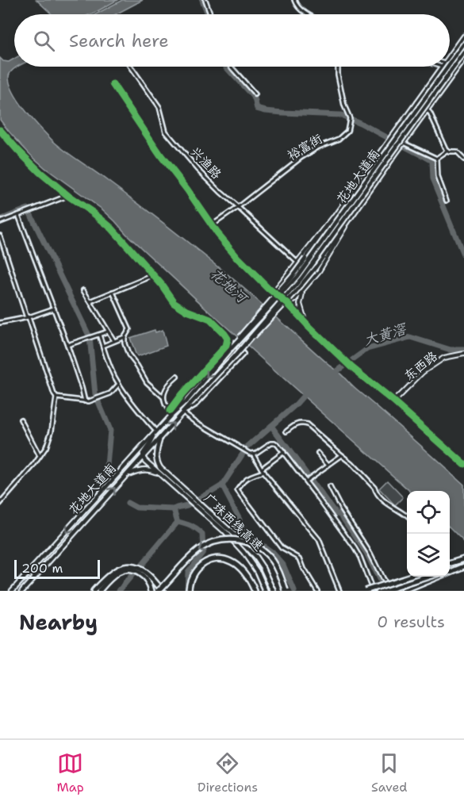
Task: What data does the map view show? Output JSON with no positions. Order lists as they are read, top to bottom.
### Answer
{
  "streets": {
    "highway": ["广珠西线高速"],
    "main road": ["花地大道南"],
    "street": ["裕富街", "兴渔路", "东西路"]
  },
  "crossings": [
    ["裕富街", "兴渔路"],
    ["兴渔路", "花地大道南"]
  ],
  "water": ["花地河", "大黄滘"],
  "scale_bar": "200 m",
  "page": {
    "search": "Search here",
    "scale": "200 m",
    "heading": ["Nearby", "0 results"],
    "nav": ["Map", "Directions", "Saved"]
  }
}
